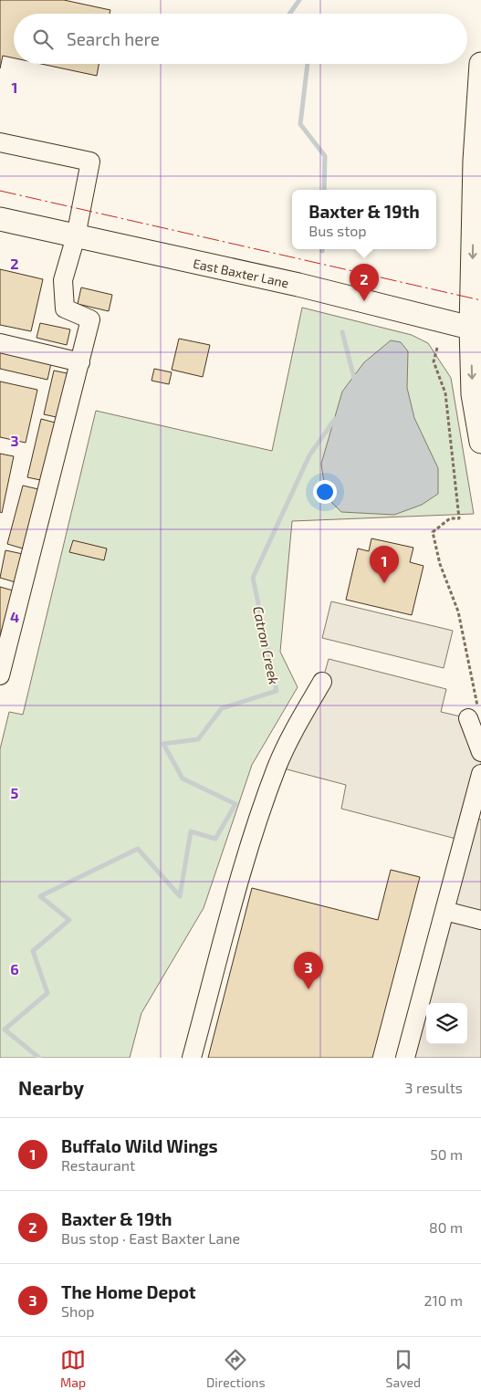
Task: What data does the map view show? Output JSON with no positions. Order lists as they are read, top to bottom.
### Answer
{
  "streets": {
    "main road": ["East Baxter Lane"]
  },
  "water": ["Catron Creek"],
  "page": {
    "search": "Search here",
    "popup": ["Baxter & 19th", "Bus stop"],
    "pins": ["2", "1", "3"],
    "heading": ["Nearby", "3 results"],
    "list": [
      {
        "mark": "1",
        "name": "Buffalo Wild Wings",
        "note": "Restaurant",
        "value": "50 m"
      },
      {
        "mark": "2",
        "name": "Baxter & 19th",
        "note": "Bus stop · East Baxter Lane",
        "value": "80 m"
      },
      {
        "mark": "3",
        "name": "The Home Depot",
        "note": "Shop",
        "value": "210 m"
      }
    ],
    "nav": ["Map", "Directions", "Saved"]
  },
  "grid": {
    "rows": [
      "1",
      "2",
      "3",
      "4",
      "5",
      "6"
    ]
  }
}
